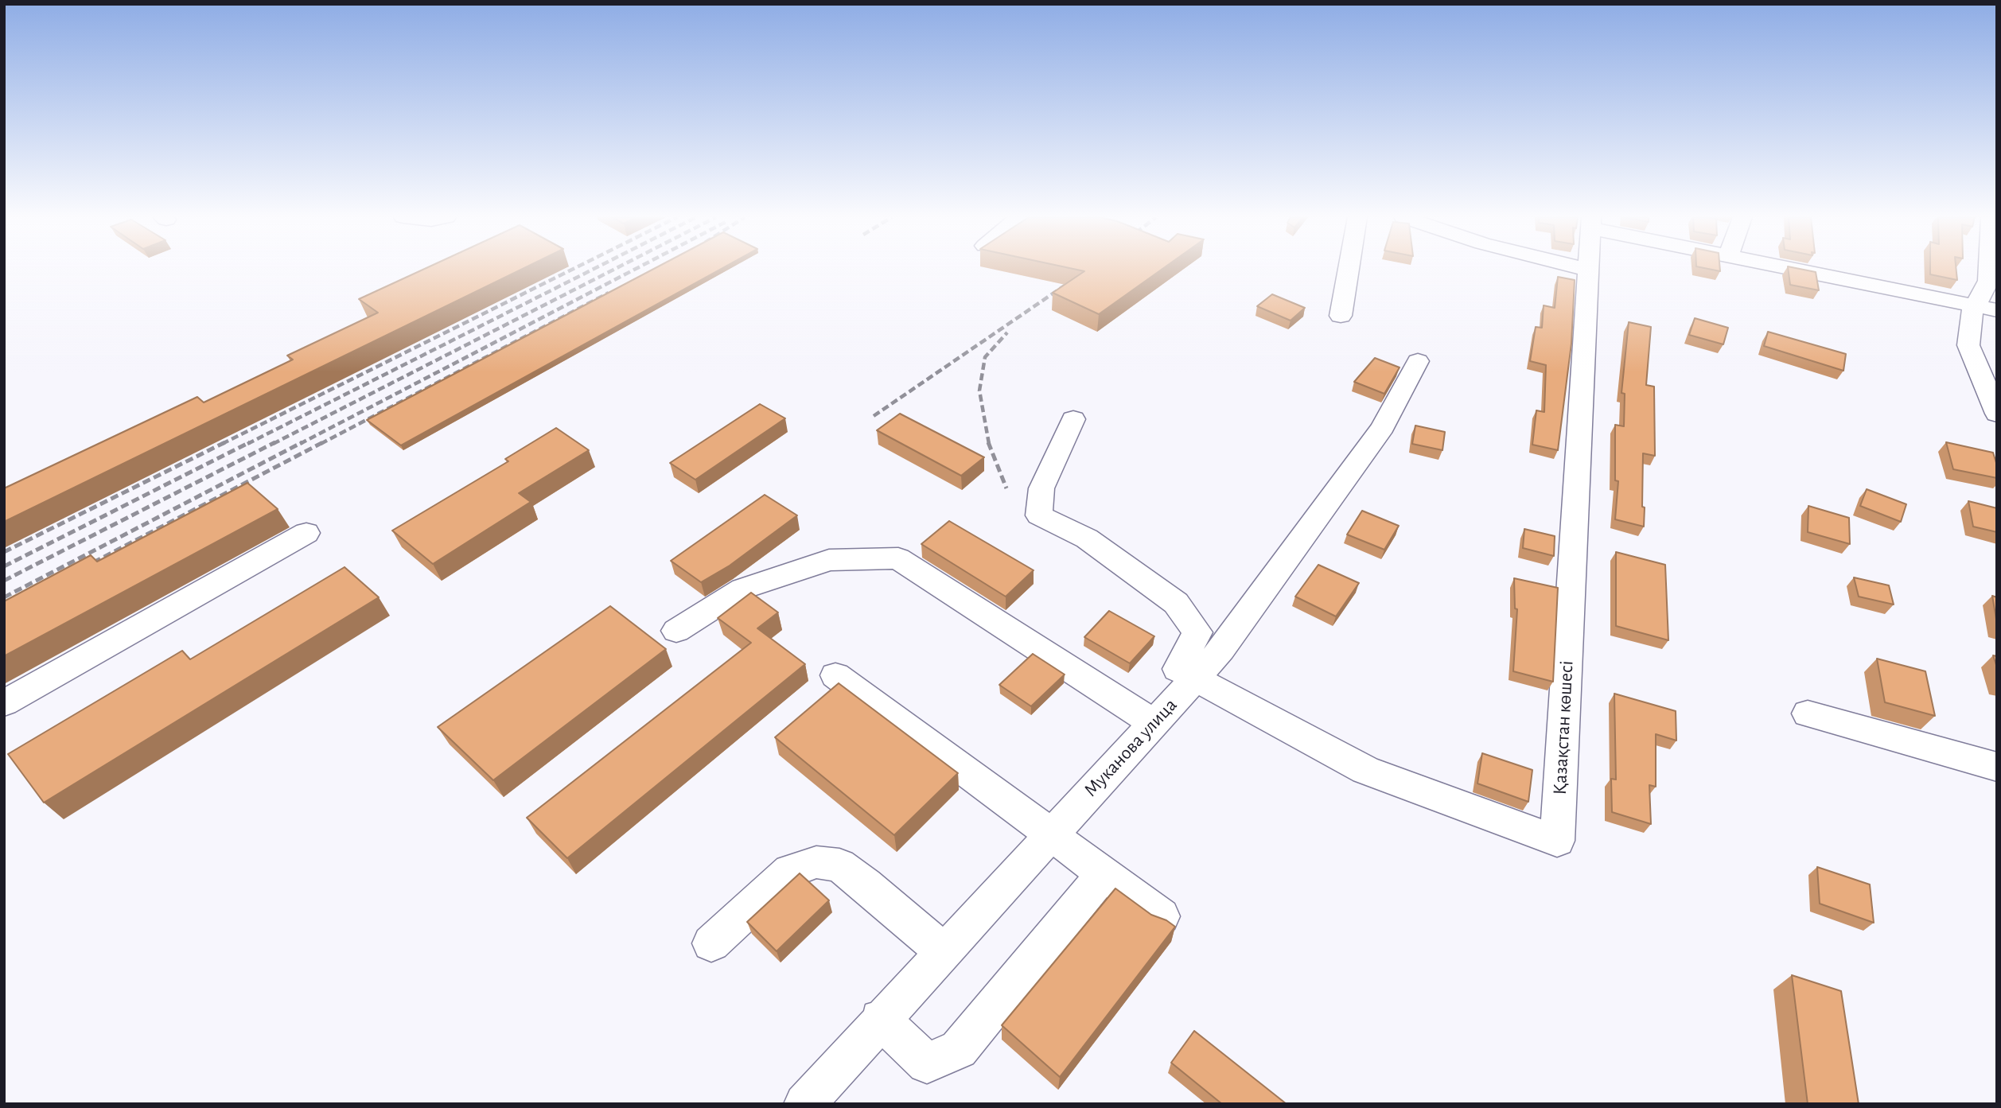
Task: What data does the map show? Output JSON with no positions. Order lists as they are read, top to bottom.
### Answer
{
  "streets": {
    "street": ["Қазақстан көшесі", "Муканова улица"]
  },
  "crossings": [
    ["Қазақстан көшесі", "Муканова улица"]
  ]
}
